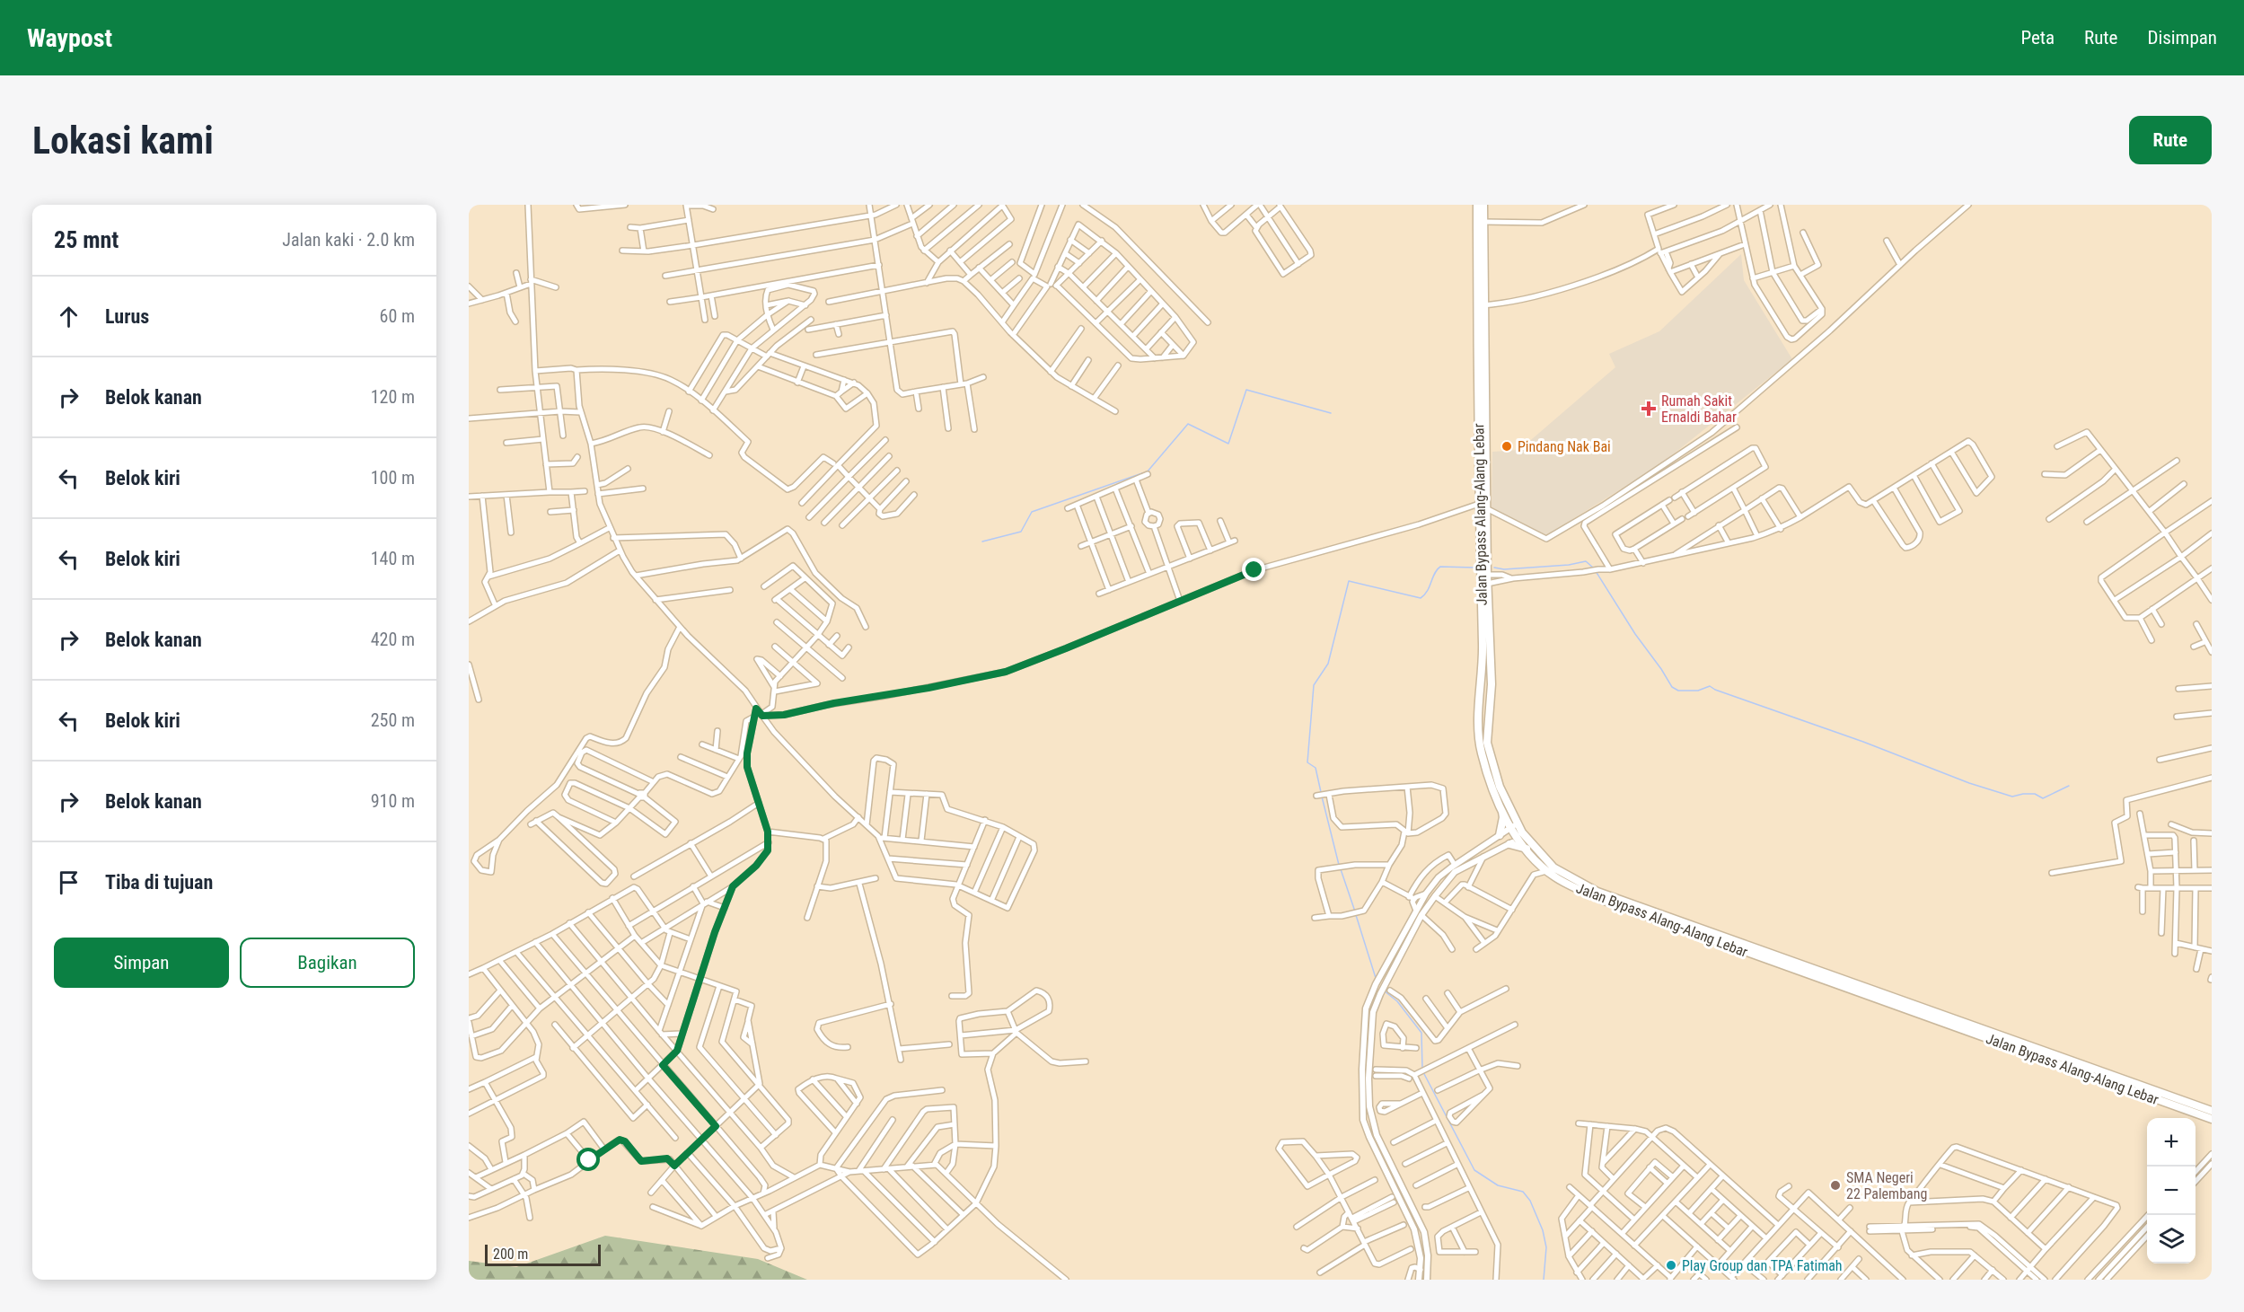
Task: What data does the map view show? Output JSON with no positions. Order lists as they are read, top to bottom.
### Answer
{
  "streets": {
    "highway": ["Jalan Bypass Alang-Alang Lebar"]
  },
  "places": {
    "health": ["Rumah Sakit Ernaldi Bahar"],
    "other": ["Pindang Nak Bai", "SMA Negeri 22 Palembang", "Play Group dan TPA Fatimah"]
  },
  "scale_bar": "200 m",
  "page": {
    "header": "Waypost",
    "nav": ["Peta", "Rute", "Disimpan"],
    "buttons": [
      "Rute",
      ["Simpan", "Bagikan"]
    ],
    "title": "Lokasi kami",
    "heading": ["25 mnt", "Jalan kaki · 2.0 km"],
    "list": [
      ["Lurus", "60 m"],
      ["Belok kanan", "120 m"],
      ["Belok kiri", "100 m"],
      ["Belok kiri", "140 m"],
      ["Belok kanan", "420 m"],
      ["Belok kiri", "250 m"],
      ["Belok kanan", "910 m"],
      "Tiba di tujuan"
    ],
    "map_buttons": ["+", "−"],
    "scale": "200 m"
  }
}
